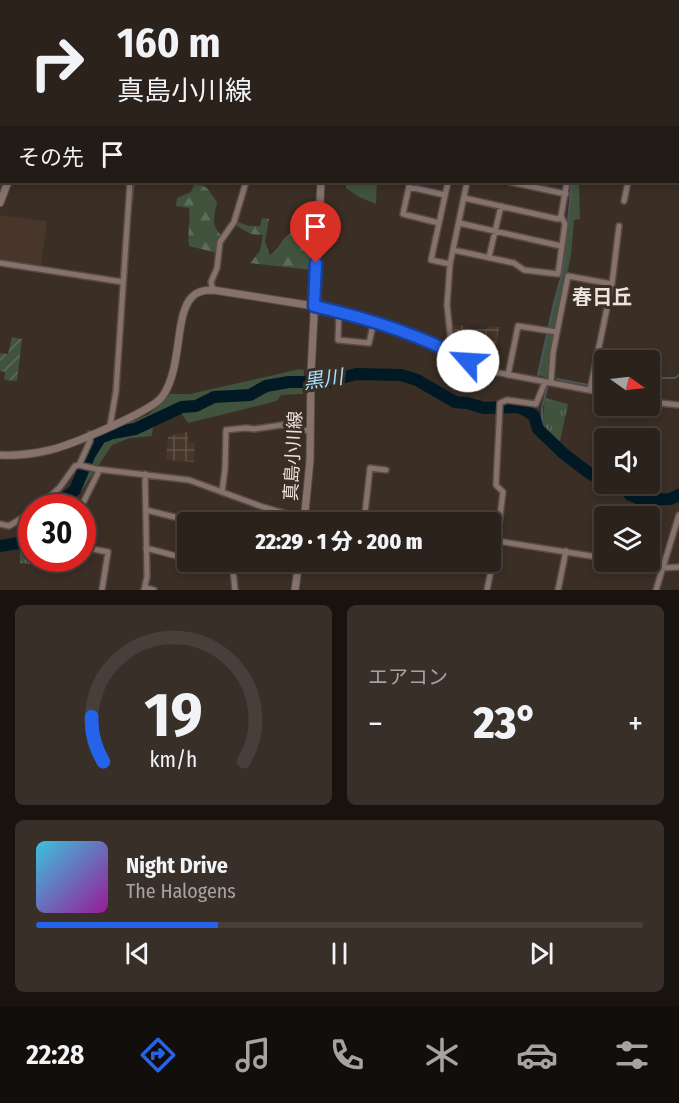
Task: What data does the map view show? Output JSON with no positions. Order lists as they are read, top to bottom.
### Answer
{
  "streets": {
    "street": ["真島小川線"]
  },
  "districts": ["春日丘"],
  "water": ["黒川"],
  "north": "right",
  "page": {
    "turn": ["160 m", "真島小川線"],
    "then": "その先",
    "limit": "30",
    "trip": "22:29 · 1 分 · 200 m",
    "tile": "エアコン",
    "heat": ["−", "23°", "+"],
    "song": ["Night Drive", "The Halogens"],
    "tabs": "22:28",
    "gauge": ["19", "km/h"]
  }
}
